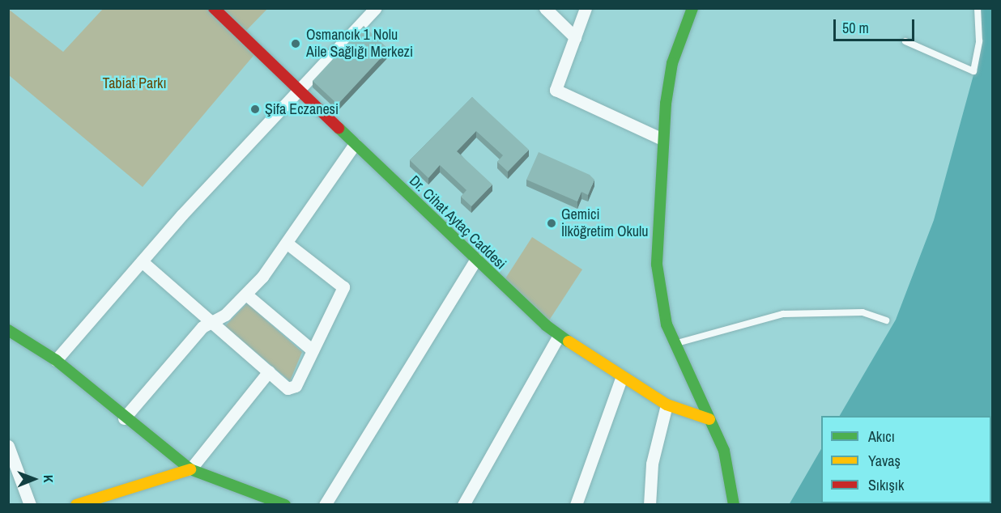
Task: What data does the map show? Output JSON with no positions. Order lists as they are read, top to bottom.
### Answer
{
  "streets": {
    "street": ["Dr. Cihat Aytaç Caddesi"]
  },
  "parks": ["Tabiat Parkı"],
  "places": ["Osmancık 1 Nolu Aile Sağlığı Merkezi", "Şifa Eczanesi", "Gemici İlköğretim Okulu"],
  "legend": ["Akıcı", "Yavaş", "Sıkışık"],
  "scale_bar": "50 m",
  "north": "right"
}
